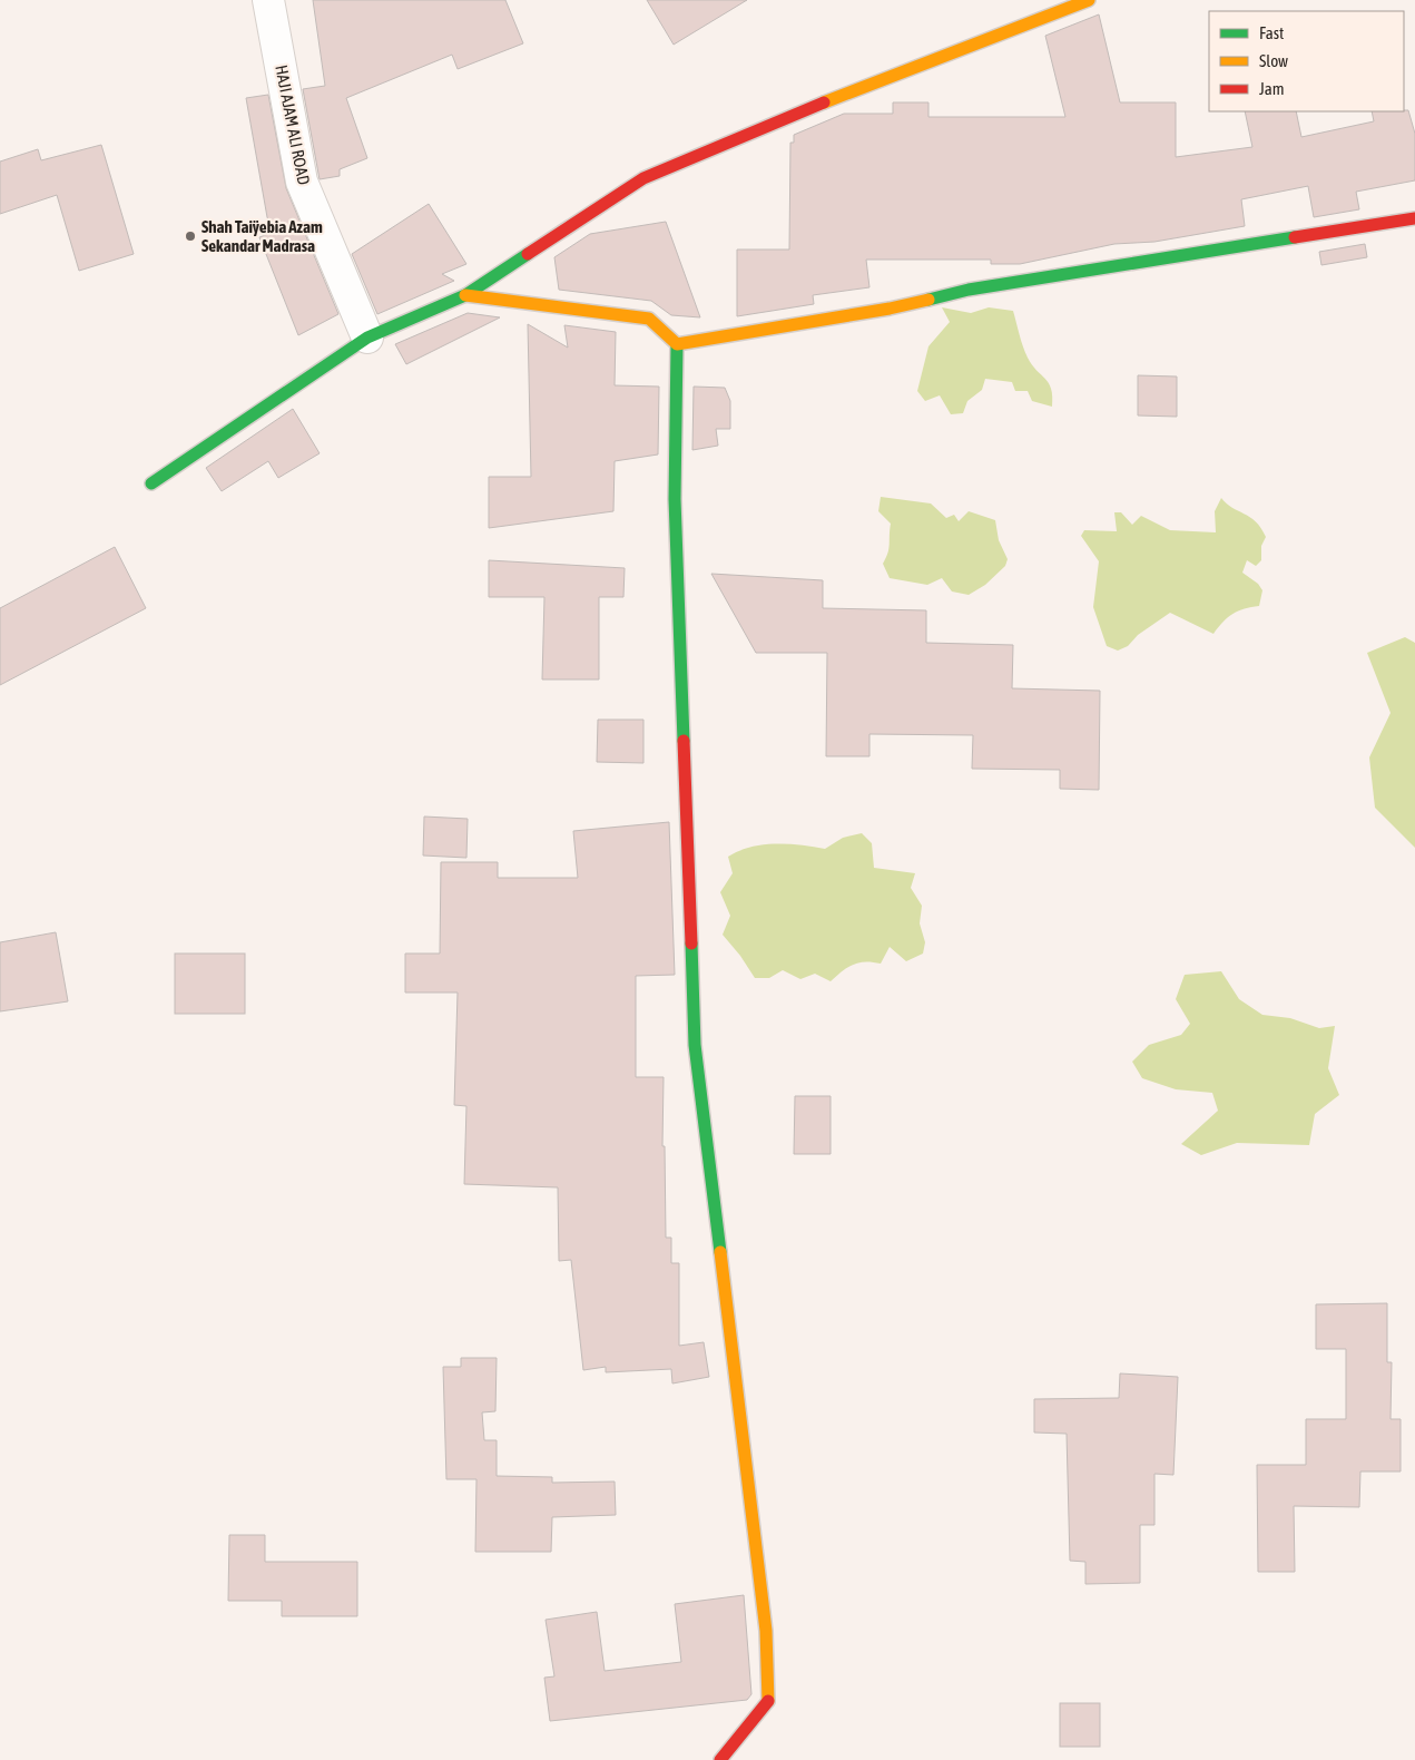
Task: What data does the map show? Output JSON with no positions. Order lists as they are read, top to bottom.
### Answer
{
  "streets": {
    "street": ["HAJI AJAM ALI ROAD"]
  },
  "places": ["Shah Taiÿebia Azam Sekandar Madrasa"],
  "legend": ["Fast", "Slow", "Jam"]
}
